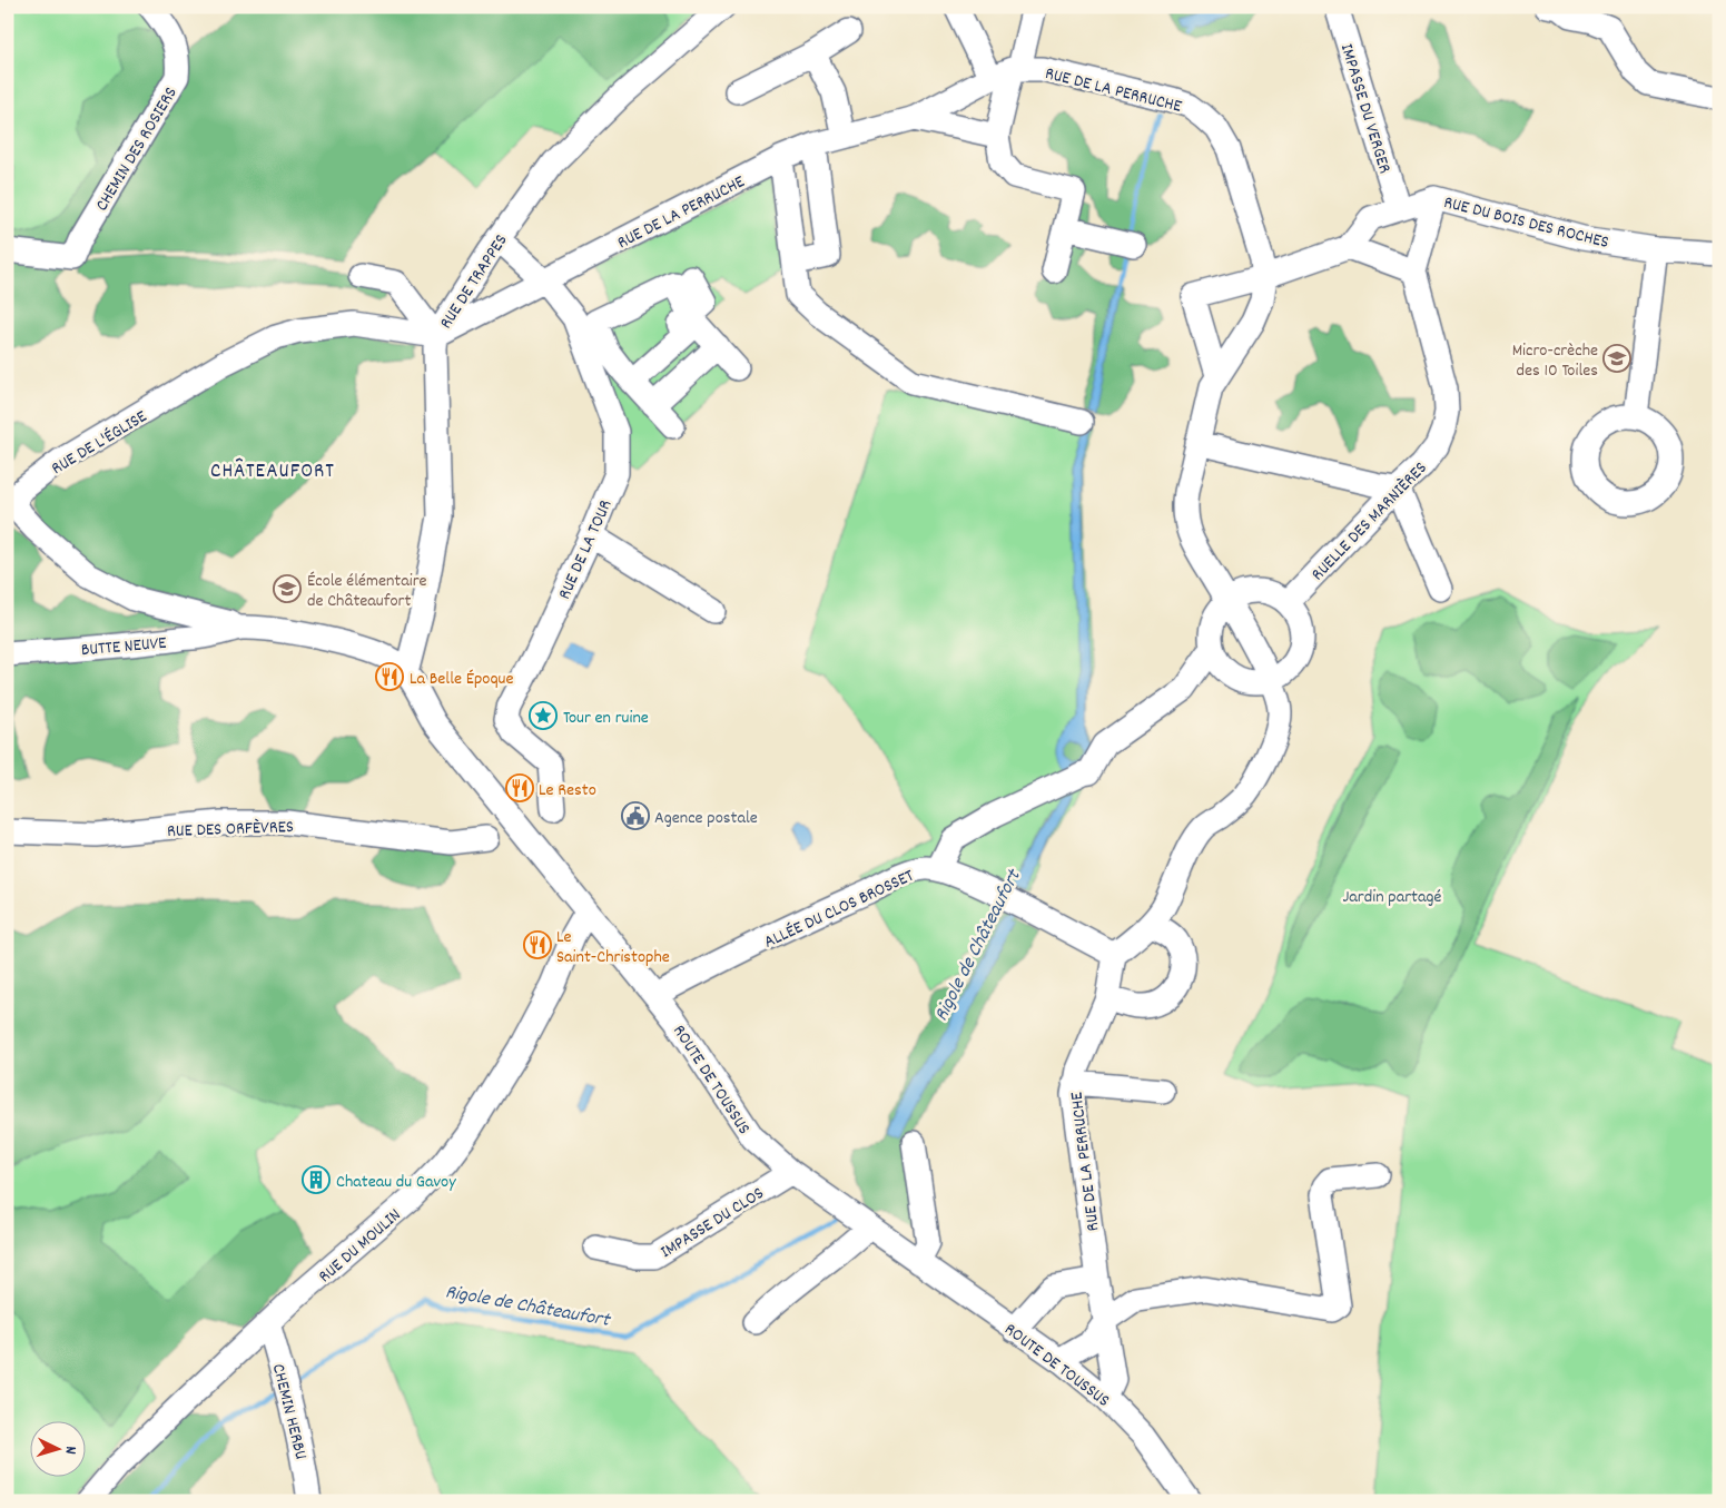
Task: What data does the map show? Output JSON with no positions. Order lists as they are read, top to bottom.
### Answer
{
  "streets": {
    "street": [
      "RUE DE LA PERRUCHE",
      "IMPASSE DU VERGER",
      "CHEMIN DES ROSIERS",
      "RUE DU BOIS DES ROCHES",
      "RUE DE TRAPPES",
      "RUE DE L'ÉGLISE",
      "RUELLE DES MARNIÈRES",
      "RUE DE LA TOUR",
      "BUTTE NEUVE",
      "RUE DES ORFÈVRES",
      "ALLÉE DU CLOS BROSSET",
      "ROUTE DE TOUSSUS",
      "IMPASSE DU CLOS",
      "RUE DU MOULIN",
      "CHEMIN HERBU"
    ]
  },
  "crossings": [
    ["RUE DE LA PERRUCHE", "RUE DE LA TOUR"],
    ["RUE DE LA PERRUCHE", "ALLÉE DU CLOS BROSSET"],
    ["RUE DE LA PERRUCHE", "ROUTE DE TOUSSUS"],
    ["RUE DE TRAPPES", "RUE DE L'ÉGLISE"],
    ["RUE DE TRAPPES", "RUE DE LA TOUR"],
    ["RUE DE TRAPPES", "ROUTE DE TOUSSUS"],
    ["RUE DE L'ÉGLISE", "BUTTE NEUVE"],
    ["ALLÉE DU CLOS BROSSET", "ROUTE DE TOUSSUS"],
    ["ROUTE DE TOUSSUS", "IMPASSE DU CLOS"],
    ["ROUTE DE TOUSSUS", "RUE DU MOULIN"],
    ["RUE DU MOULIN", "CHEMIN HERBU"]
  ],
  "districts": ["CHÂTEAUFORT"],
  "water": ["Rigole de Châteaufort"],
  "parks": ["Jardin partagé"],
  "places": {
    "school or university": ["Micro-crèche des 10 Toiles", "École élémentaire de Châteaufort"],
    "restaurant": ["La Belle Époque", "Le Resto", "Le Saint-Christophe"],
    "place": ["Tour en ruine"],
    "public building": ["Agence postale"],
    "building": ["Chateau du Gavoy"]
  },
  "north": "right"
}
